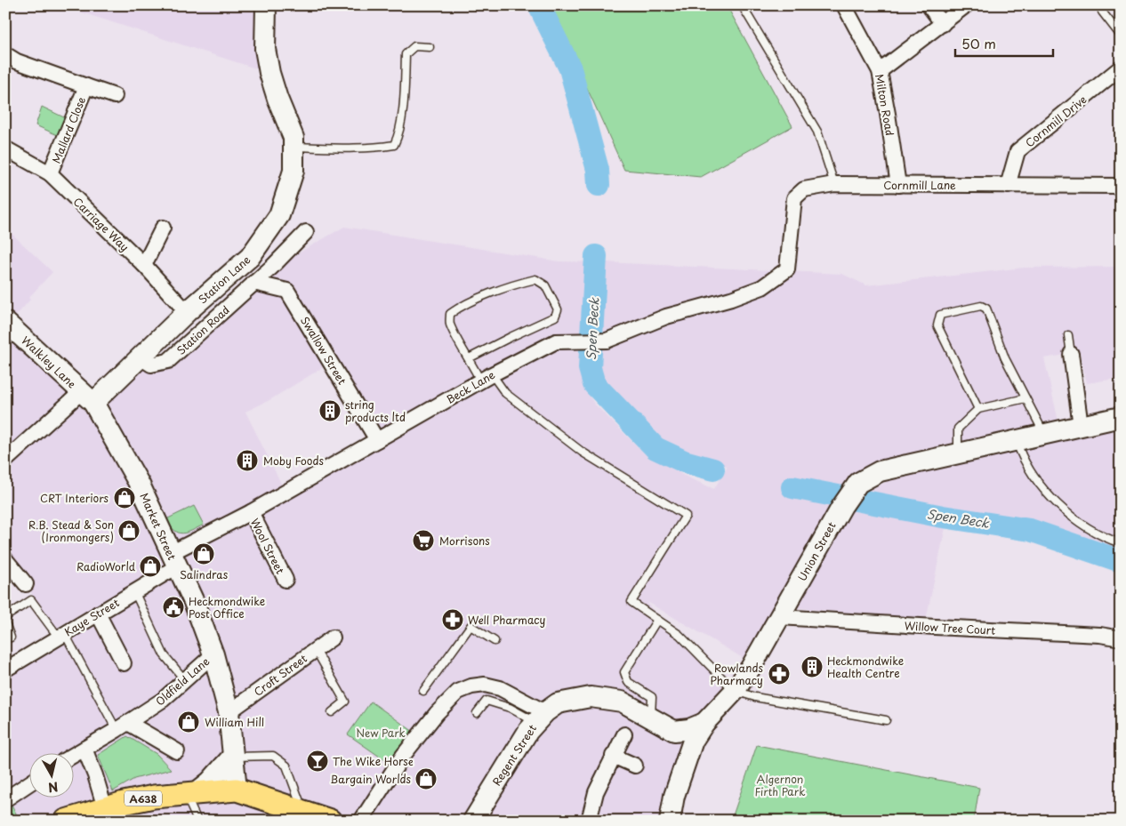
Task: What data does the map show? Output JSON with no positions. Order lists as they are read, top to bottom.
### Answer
{
  "streets": {
    "main road": ["A638"],
    "street": [
      "Milton Road",
      "Cornmill Drive",
      "Mallard Close",
      "Cornmill Lane",
      "Carriage Way",
      "Station Lane",
      "Station Road",
      "Swallow Street",
      "Walkley Lane",
      "Beck Lane",
      "Market Street",
      "Wool Street",
      "Union Street",
      "Kaye Street",
      "Willow Tree Court",
      "Croft Street",
      "Oldfield Lane",
      "Regent Street"
    ]
  },
  "crossings": [
    ["Milton Road", "Cornmill Lane"],
    ["Cornmill Drive", "Cornmill Lane"],
    ["Mallard Close", "Carriage Way"],
    ["Cornmill Lane", "Beck Lane"],
    ["Carriage Way", "Station Lane"],
    ["Station Lane", "Station Road"],
    ["Station Road", "Swallow Street"],
    ["Swallow Street", "Beck Lane"],
    ["Walkley Lane", "Market Street"],
    ["Beck Lane", "Market Street"],
    ["Beck Lane", "Wool Street"],
    ["Beck Lane", "Kaye Street"],
    ["Market Street", "Kaye Street"],
    ["Market Street", "Croft Street"],
    ["Market Street", "Oldfield Lane"],
    ["Market Street", "A638"],
    ["Union Street", "Willow Tree Court"],
    ["Union Street", "Regent Street"]
  ],
  "water": ["Spen Beck"],
  "parks": ["New Park", "Algernon Firth Park"],
  "places": {
    "building": ["string products ltd", "Moby Foods", "Heckmondwike Health Centre"],
    "shop": [
      "CRT Interiors",
      "R.B. Stead & Son (Ironmongers)",
      "Salindras",
      "RadioWorld",
      "William Hill",
      "Bargain Worlds"
    ],
    "supermarket": ["Morrisons"],
    "public building": ["Heckmondwike Post Office"],
    "pharmacy": ["Well Pharmacy", "Rowlands Pharmacy"],
    "bar": ["The Wike Horse"]
  },
  "scale_bar": "50 m",
  "north": "bottom"
}
